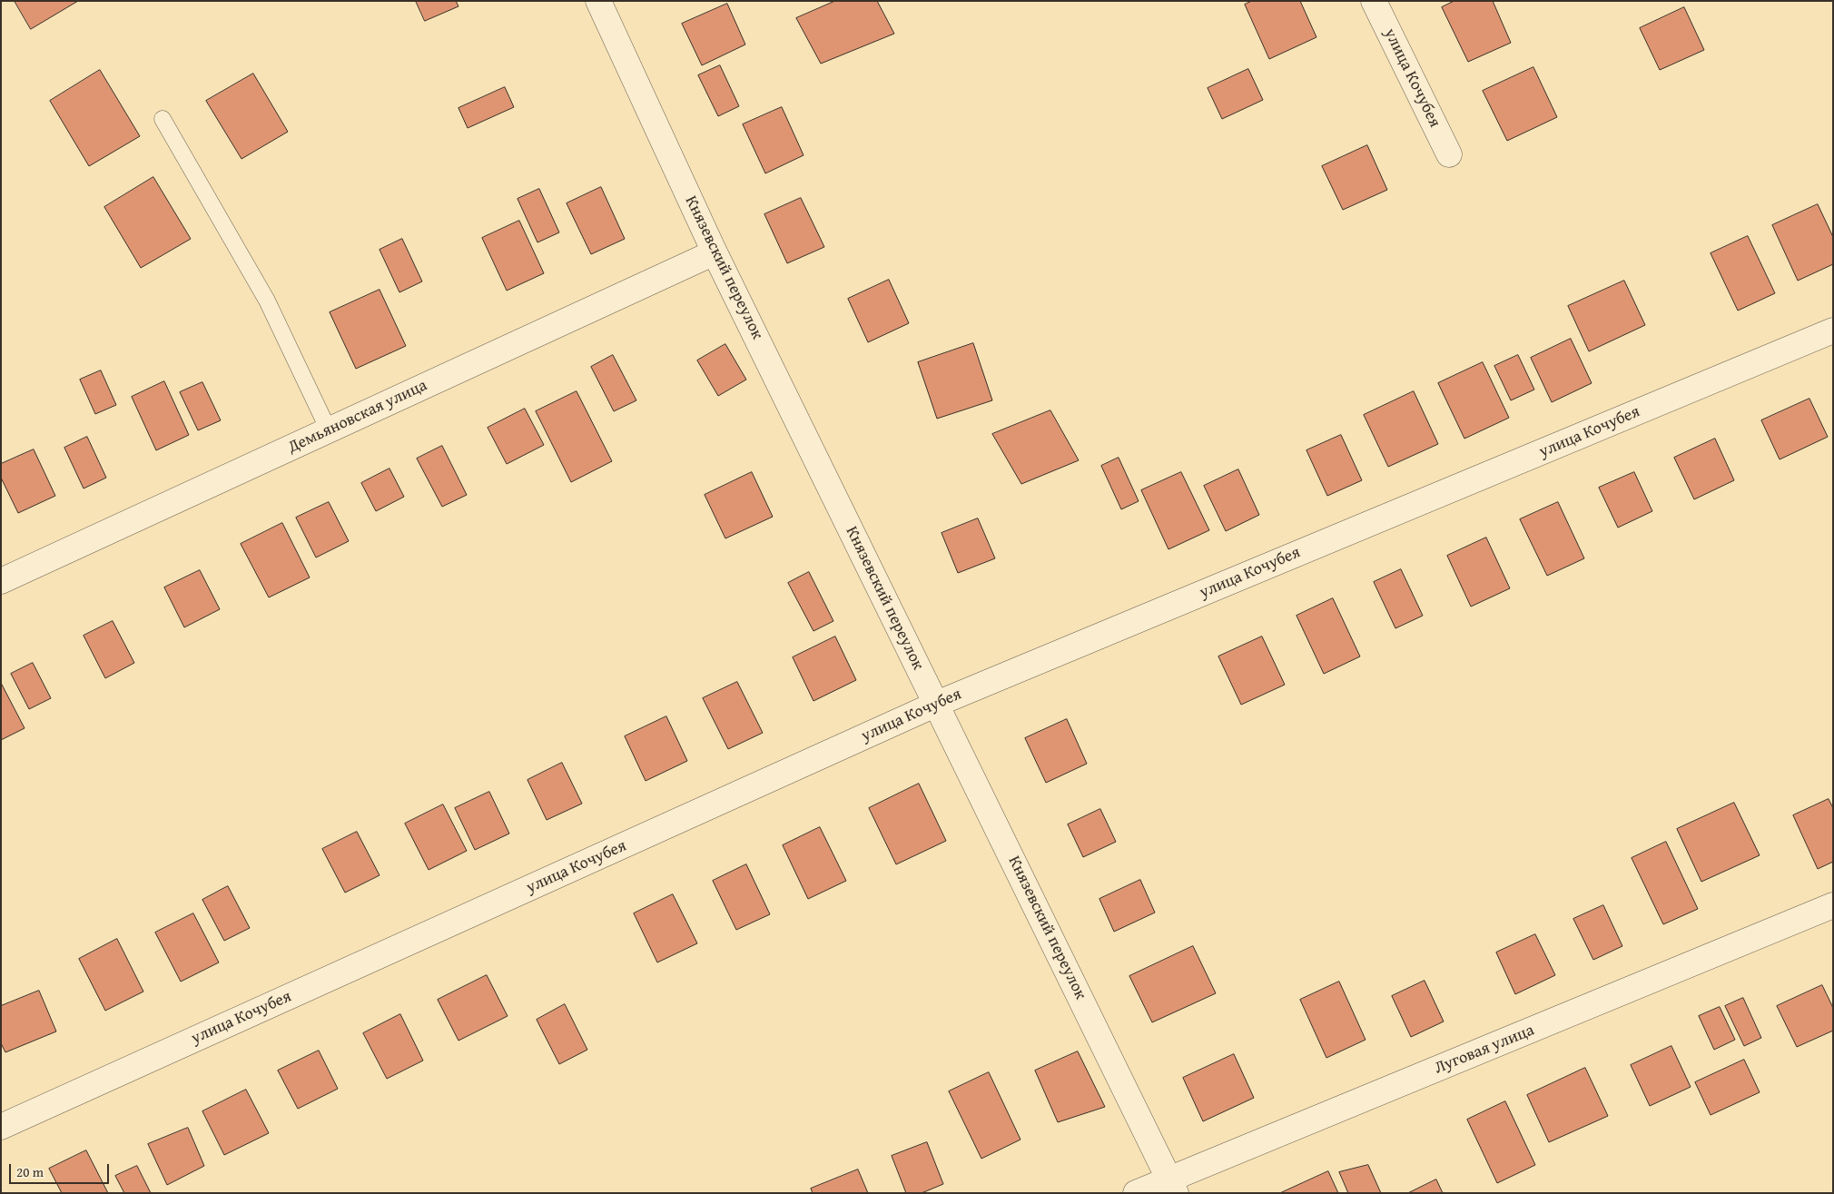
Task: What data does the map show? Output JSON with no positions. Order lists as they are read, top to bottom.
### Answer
{
  "streets": {
    "street": [
      "улица Кочубея",
      "Князевский переулок",
      "Демьяновская улица",
      "Луговая улица"
    ]
  },
  "crossings": [
    ["улица Кочубея", "Князевский переулок"],
    ["Князевский переулок", "Демьяновская улица"],
    ["Князевский переулок", "Луговая улица"]
  ],
  "scale_bar": "20 m"
}
